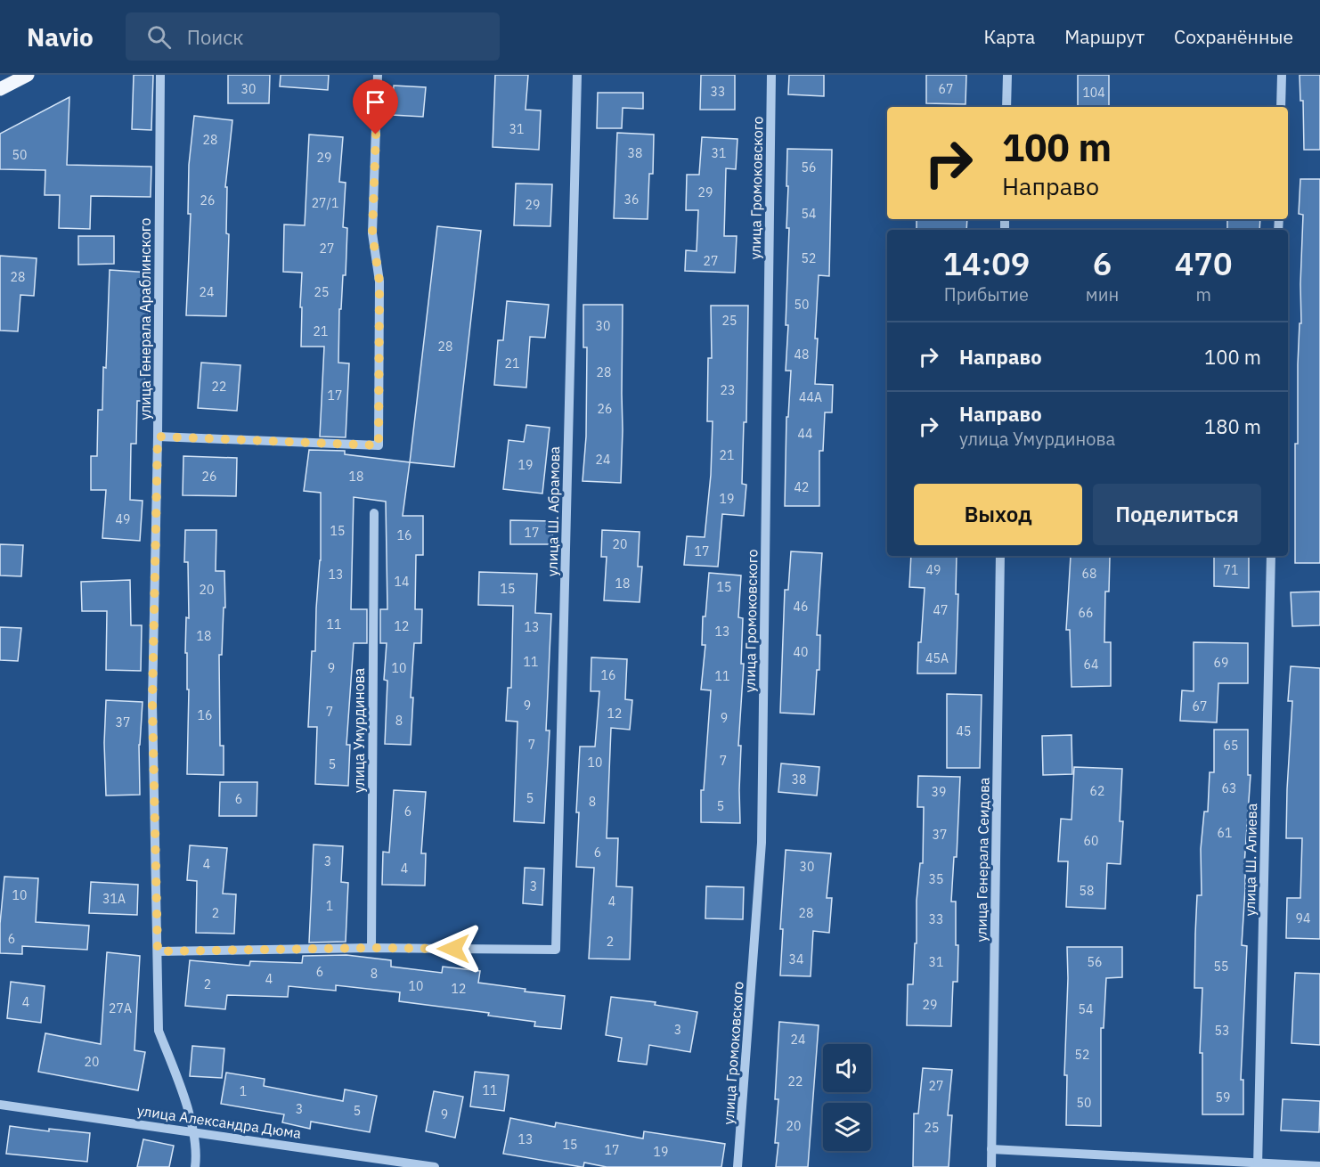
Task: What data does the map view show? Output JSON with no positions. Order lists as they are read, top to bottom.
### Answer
{
  "streets": {
    "street": [
      "улица Громоковского",
      "улица Генерала Араблинского",
      "улица Ш. Абрамова",
      "улица Умурдинова",
      "улица Генерала Сеидова",
      "улица Ш. Алиева",
      "улица Александра Дюма"
    ]
  },
  "crossings": [
    ["улица Генерала Араблинского", "улица Александра Дюма"],
    ["улица Ш. Абрамова", "улица Умурдинова"]
  ],
  "house_numbers": [
    "30",
    "67",
    "33",
    "104",
    "31",
    "28",
    "38",
    "31",
    "50",
    "29",
    "56",
    "29",
    "36",
    "26",
    "27/1",
    "29",
    "54",
    "27",
    "52",
    "27",
    "28",
    "24",
    "25",
    "50",
    "25",
    "30",
    "21",
    "28",
    "48",
    "21",
    "28",
    "22",
    "23",
    "17",
    "44А",
    "26",
    "44",
    "21",
    "24",
    "19",
    "26",
    "18",
    "42",
    "19",
    "49",
    "15",
    "17",
    "16",
    "20",
    "17",
    "49",
    "71",
    "68",
    "13",
    "14",
    "18",
    "15",
    "15",
    "20",
    "46",
    "47",
    "66",
    "11",
    "12",
    "13",
    "13",
    "18",
    "40",
    "45А",
    "11",
    "69",
    "64",
    "9",
    "10",
    "16",
    "11",
    "9",
    "67",
    "7",
    "12",
    "16",
    "9",
    "8",
    "37",
    "45",
    "7",
    "65",
    "7",
    "10",
    "5",
    "38",
    "63",
    "62",
    "39",
    "5",
    "6",
    "8",
    "5",
    "6",
    "61",
    "37",
    "60",
    "6",
    "3",
    "4",
    "30",
    "4",
    "35",
    "3",
    "58",
    "10",
    "31А",
    "4",
    "1",
    "2",
    "28",
    "94",
    "33",
    "6",
    "2",
    "34",
    "31",
    "56",
    "55",
    "6",
    "8",
    "4",
    "2",
    "10",
    "12",
    "4",
    "29",
    "27А",
    "54",
    "3",
    "53",
    "24",
    "52",
    "20",
    "22",
    "27",
    "11",
    "1",
    "59",
    "50",
    "3",
    "5",
    "9",
    "20",
    "25",
    "13",
    "15",
    "17",
    "19"
  ],
  "page": {
    "header": "Navio",
    "search": "Поиск",
    "nav": ["Карта", "Маршрут", "Сохранённые"],
    "turn": ["100 m", "Направо"],
    "eta": [
      "14:09",
      "Прибытие",
      "6",
      "мин",
      "470",
      "m"
    ],
    "list": [
      {
        "name": "Направо",
        "value": "100 m"
      },
      {
        "name": "Направо",
        "note": "улица Умурдинова",
        "value": "180 m"
      }
    ],
    "buttons": ["Выход", "Поделиться"]
  }
}
